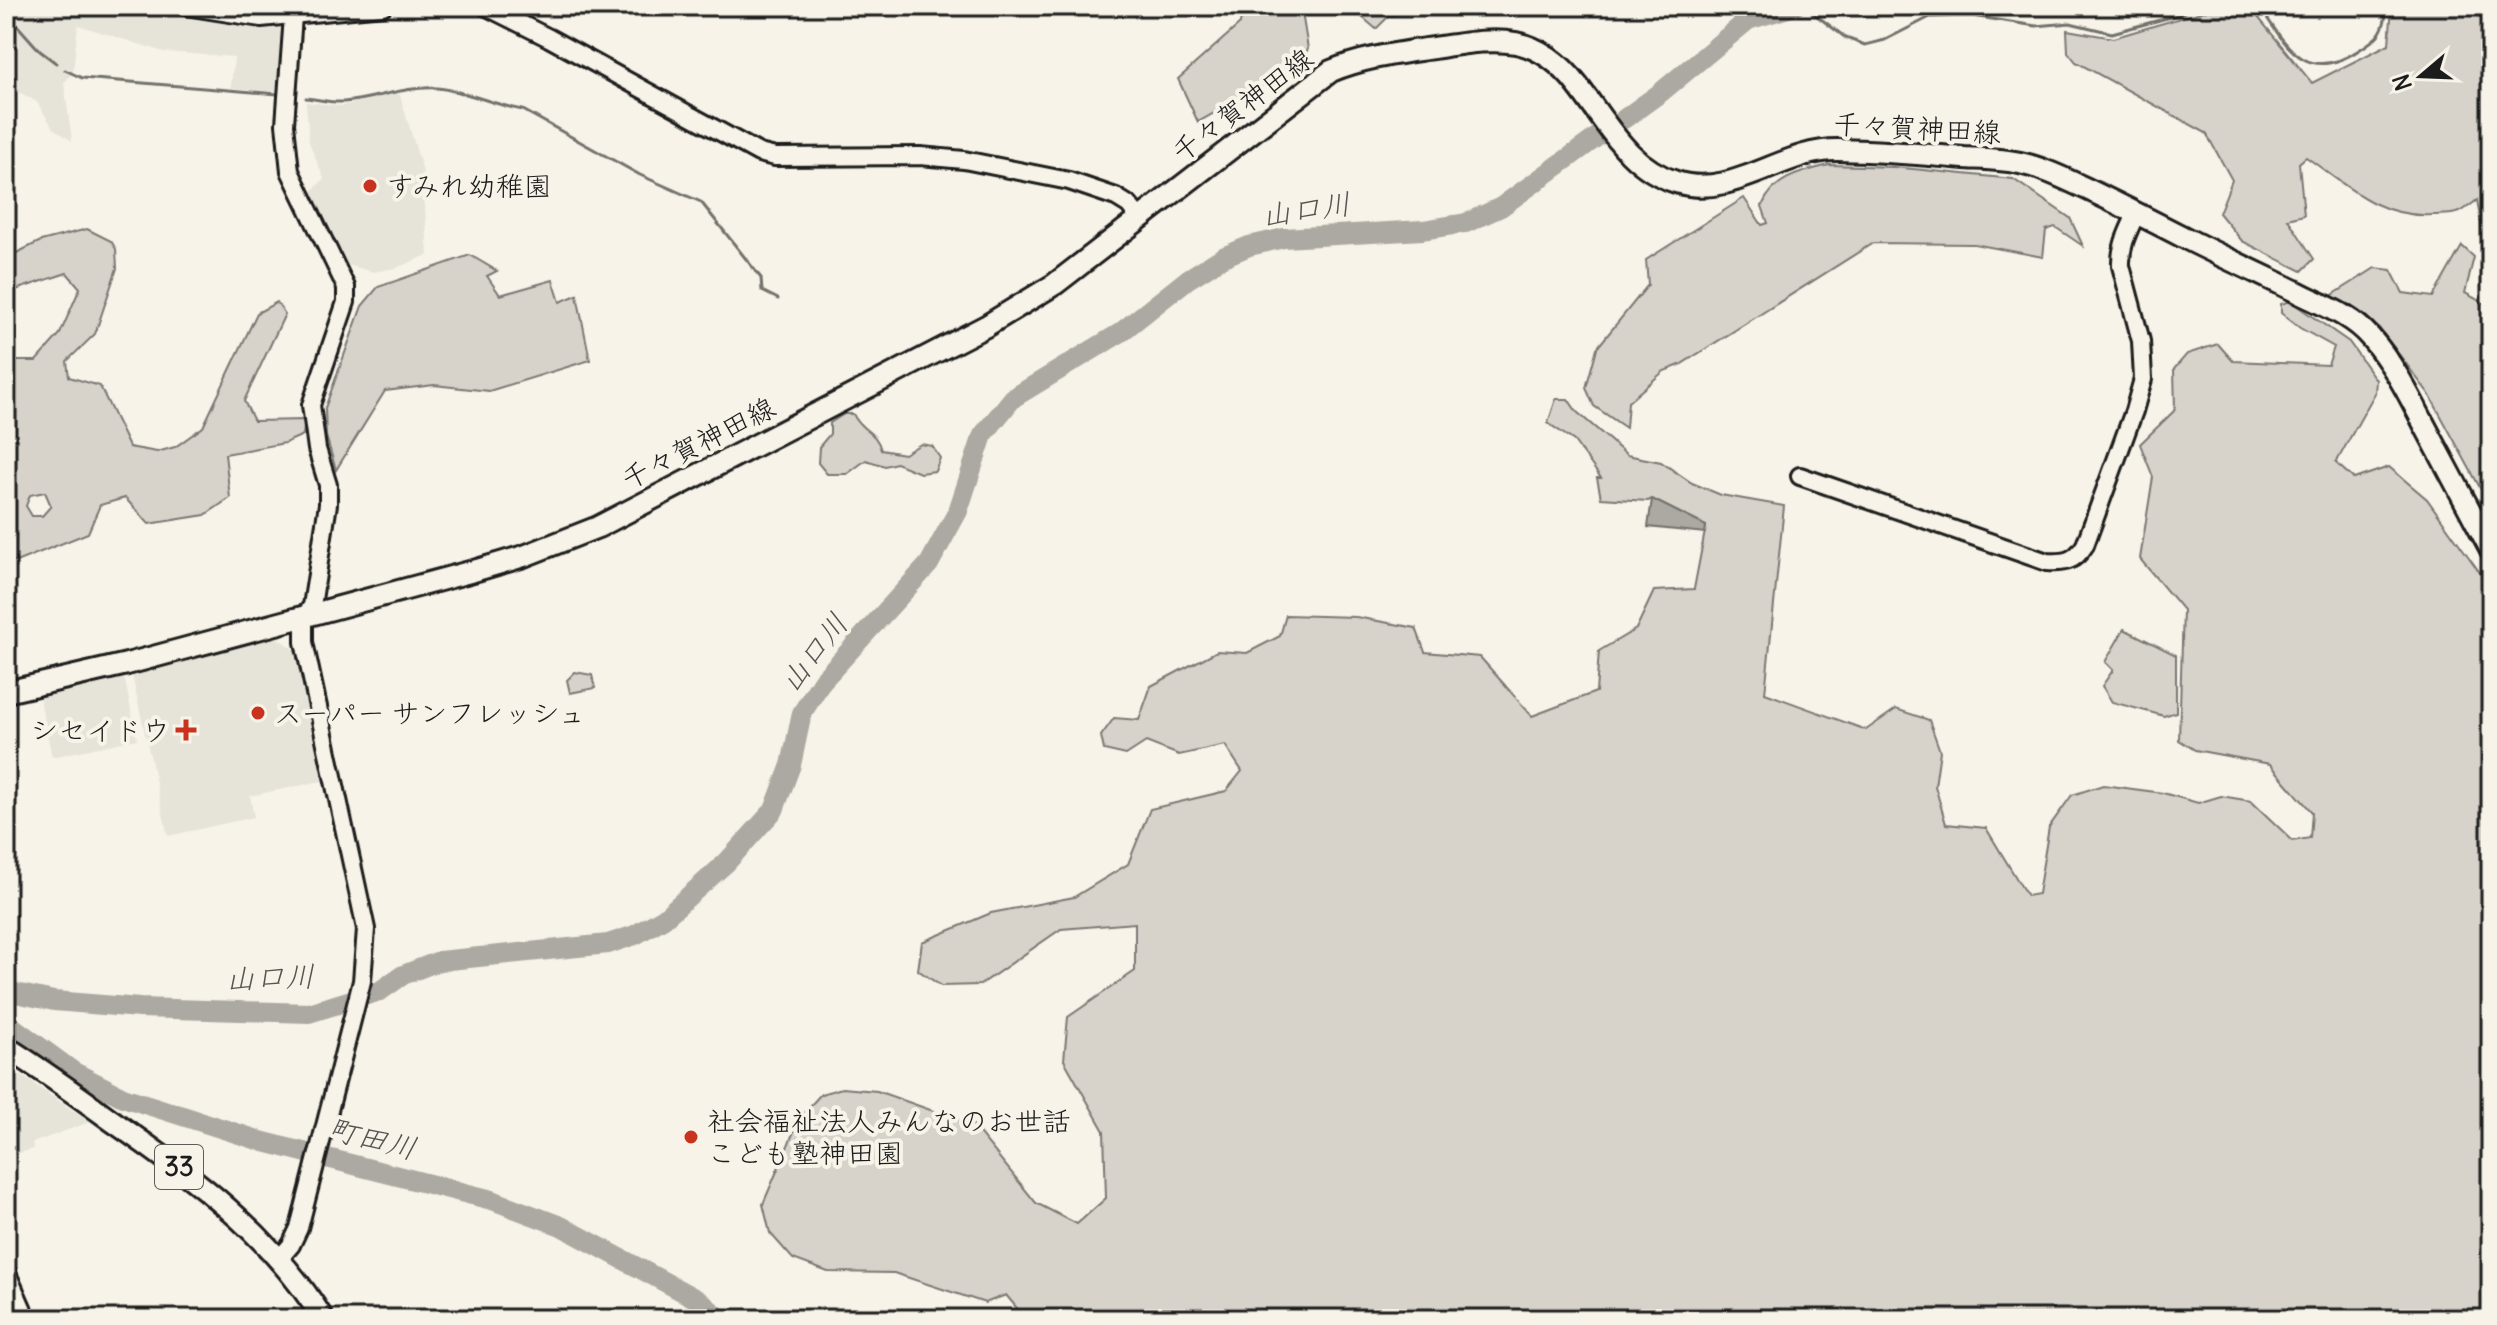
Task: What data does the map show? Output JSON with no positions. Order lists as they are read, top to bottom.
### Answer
{
  "streets": {
    "main road": ["千々賀神田線", "33"]
  },
  "water": ["山口川", "町田川"],
  "places": {
    "other": ["すみれ幼稚園", "スーパー サンフレッシュ", "社会福祉法人みんなのお世話 こども塾神田園"],
    "health": ["シセイドウ"]
  },
  "north": "left"
}
